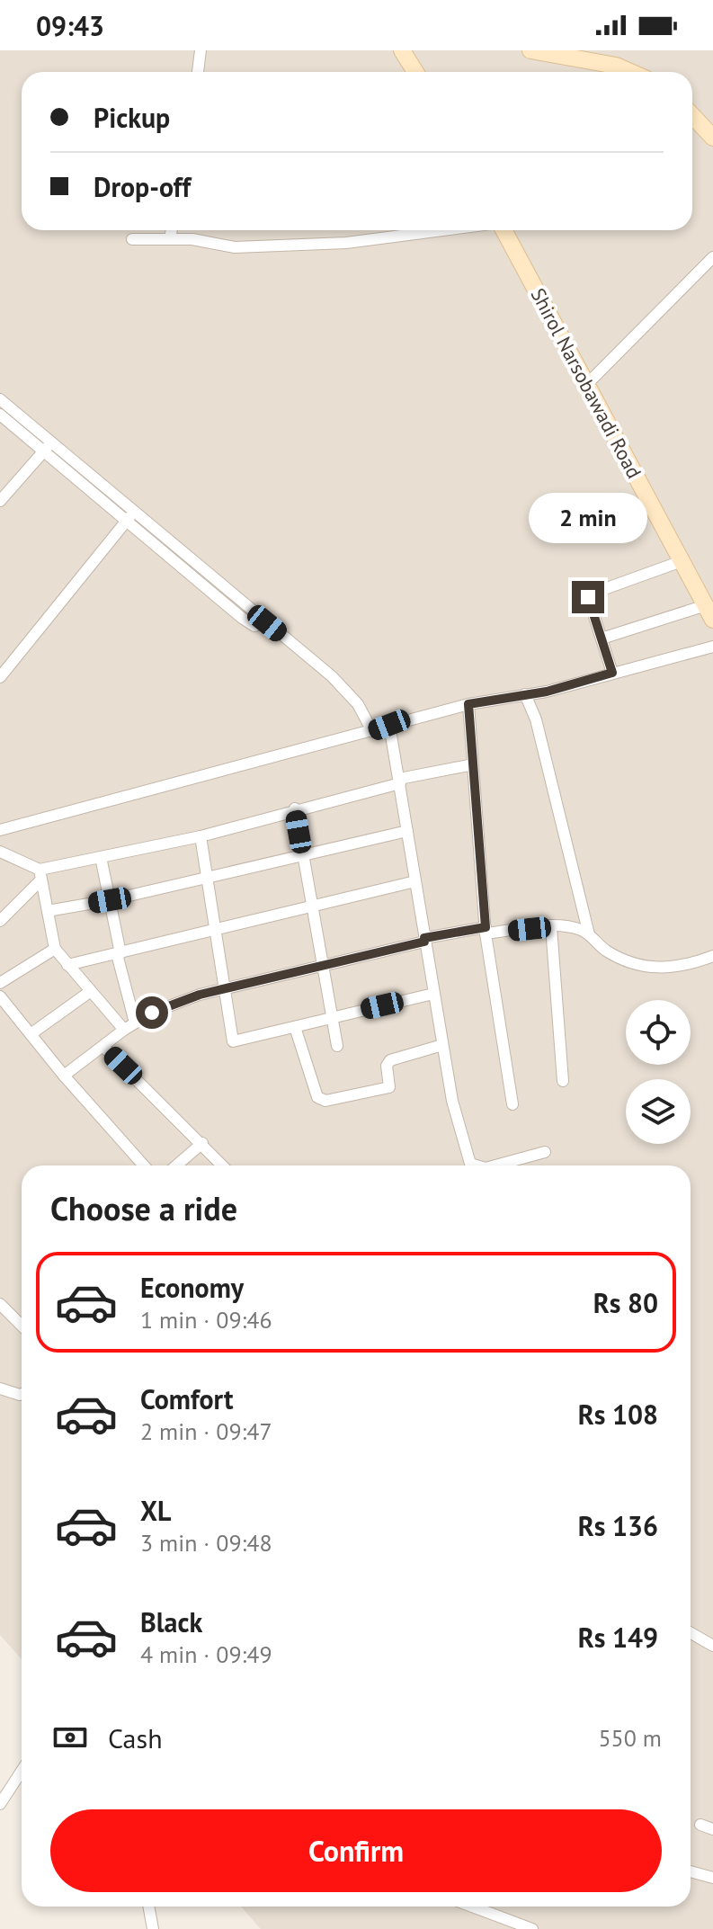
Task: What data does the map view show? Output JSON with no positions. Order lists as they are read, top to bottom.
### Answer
{
  "streets": {
    "main road": ["Shirol Narsobawadi Road"]
  },
  "page": {
    "status": "09:43",
    "banner": ["Pickup", "Drop-off"],
    "bubble": "2 min",
    "heading": "Choose a ride",
    "list": [
      {
        "name": "Economy",
        "note": "1 min · 09:46",
        "value": "Rs 80"
      },
      {
        "name": "Comfort",
        "note": "2 min · 09:47",
        "value": "Rs 108"
      },
      {
        "name": "XL",
        "note": "3 min · 09:48",
        "value": "Rs 136"
      },
      {
        "name": "Black",
        "note": "4 min · 09:49",
        "value": "Rs 149"
      }
    ],
    "pay": ["Cash", "550 m"],
    "buttons": "Confirm"
  }
}
